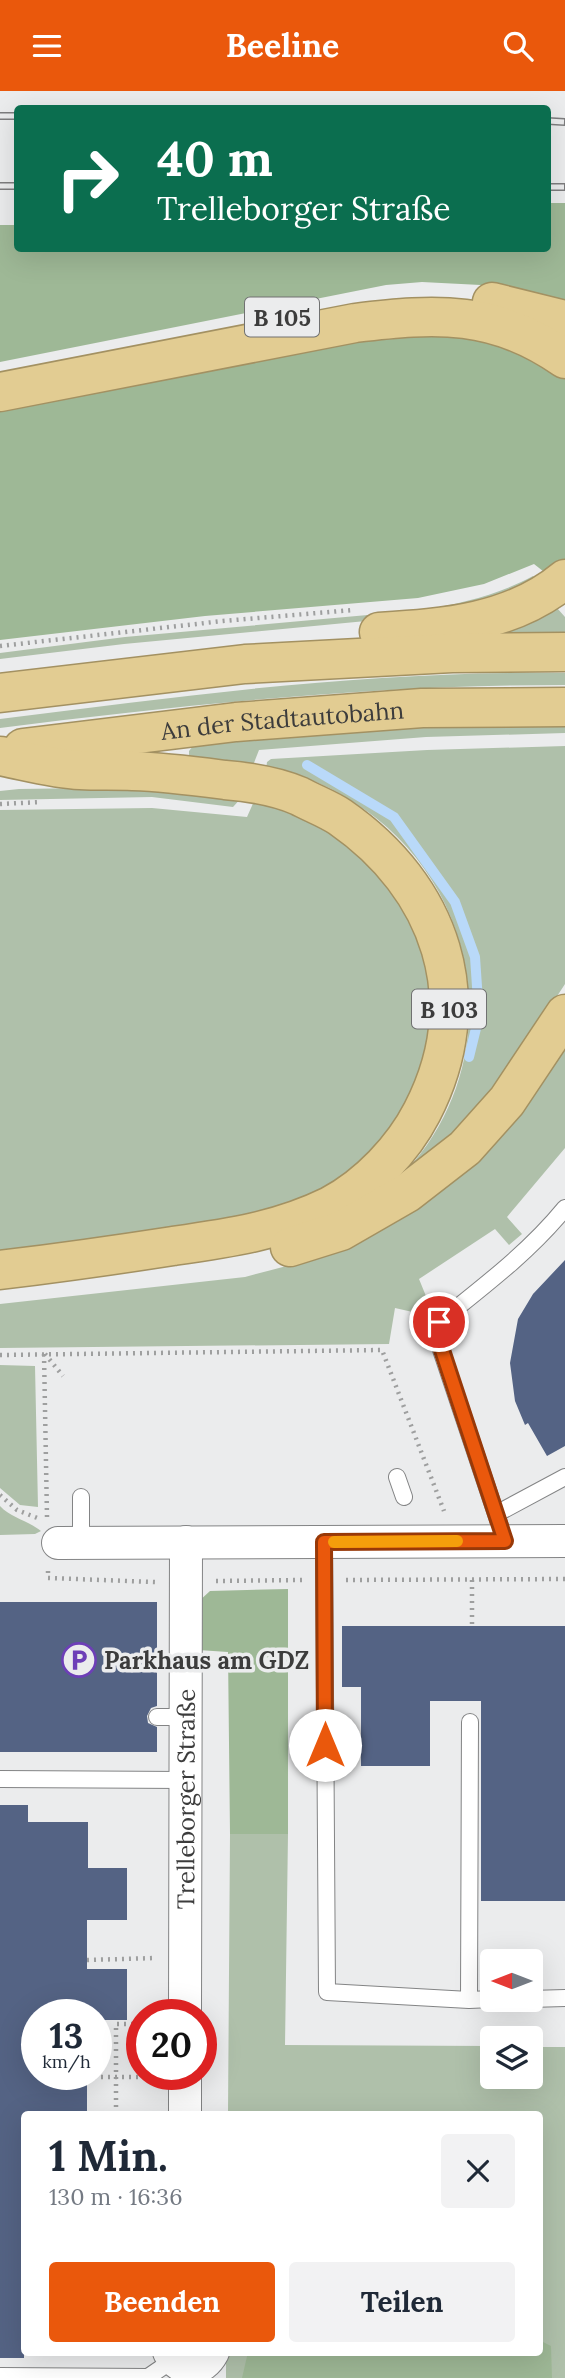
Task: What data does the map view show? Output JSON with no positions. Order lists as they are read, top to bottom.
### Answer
{
  "streets": {
    "highway": ["B 105", "An der Stadtautobahn", "B 103"],
    "street": ["Trelleborger Straße"]
  },
  "crossings": [
    ["An der Stadtautobahn", "B 103"]
  ],
  "places": {
    "parking": ["Parkhaus am GDZ"]
  },
  "north": "left",
  "page": {
    "header": "Beeline",
    "turn": ["40 m", "Trelleborger Straße"],
    "speed": "13 km/h",
    "limit": "20",
    "heading": ["1 Min.", "130 m · 16:36"],
    "buttons": ["Beenden", "Teilen"]
  }
}
